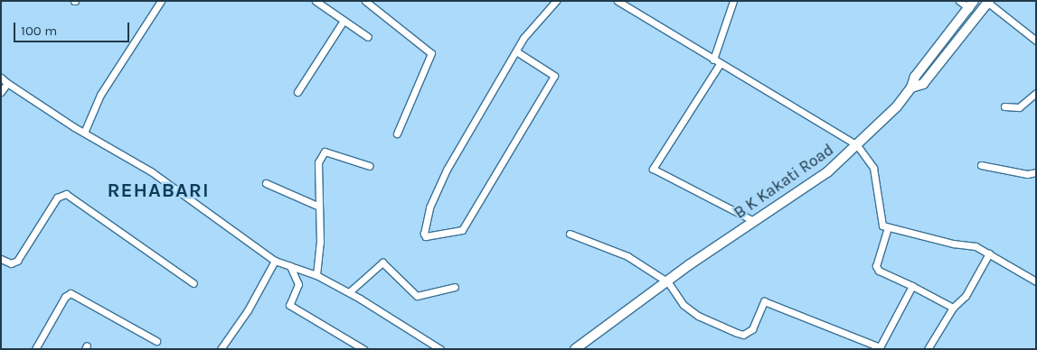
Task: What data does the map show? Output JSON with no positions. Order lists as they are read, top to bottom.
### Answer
{
  "streets": {
    "main road": ["B K Kakati Road"]
  },
  "districts": ["REHABARI"],
  "scale_bar": "100 m"
}
